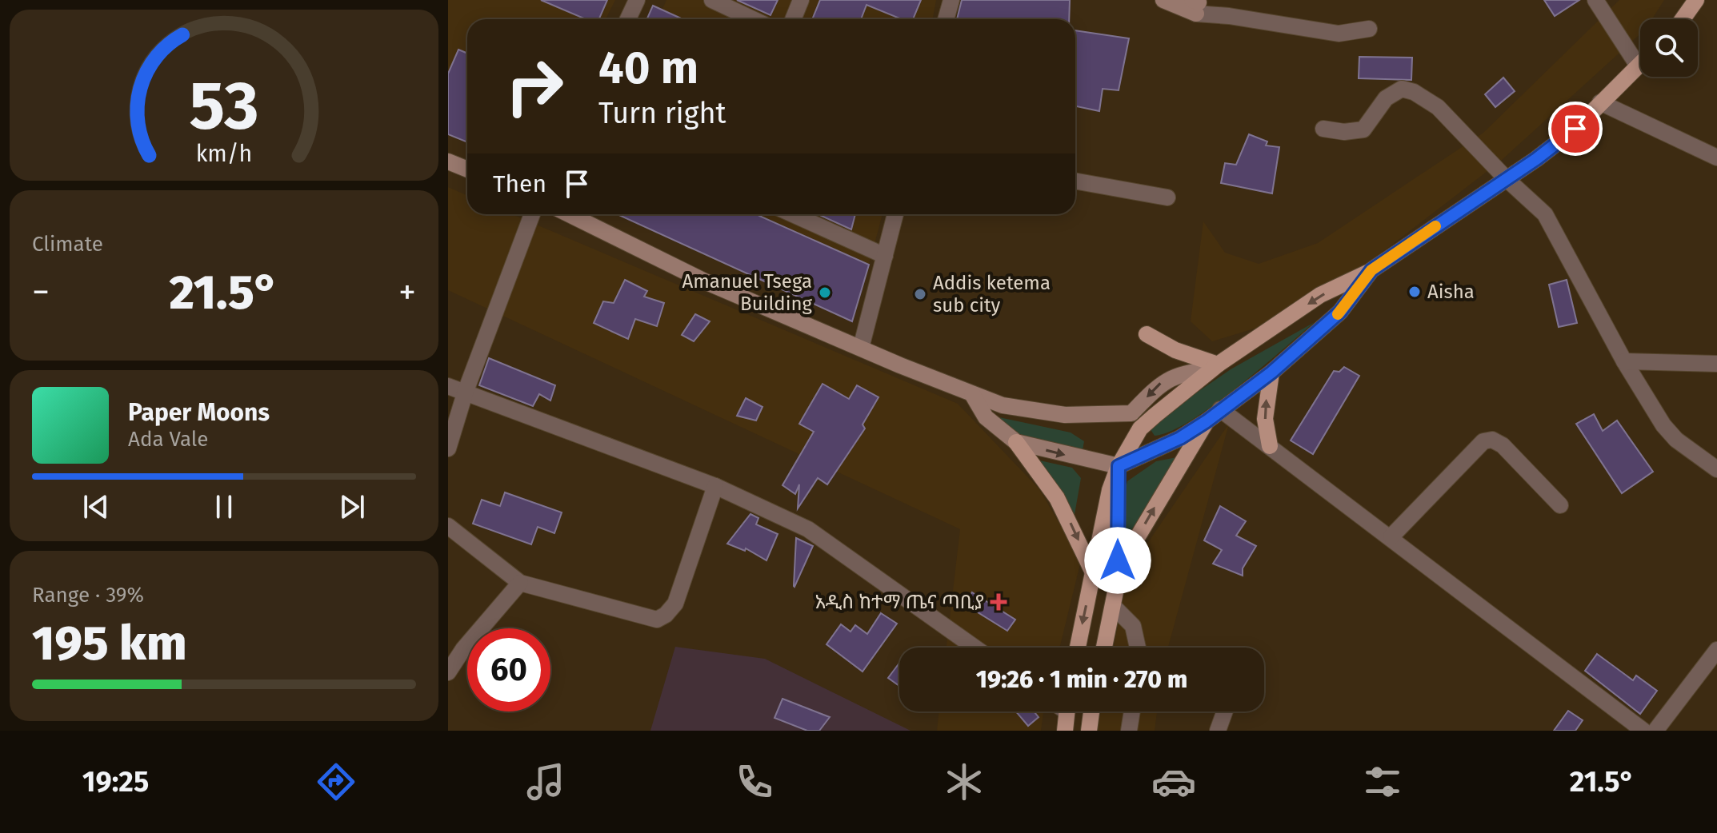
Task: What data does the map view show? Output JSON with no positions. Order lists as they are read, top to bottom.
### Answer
{
  "places": {
    "other": ["Aisha", "Amanuel Tsega Building", "Addis ketema sub city"],
    "health": ["አዲስ ከተማ ጤና ጣቢያ"]
  },
  "page": {
    "turn": ["40 m", "Turn right"],
    "then": "Then",
    "tile": [
      "Climate",
      ["Range · 39%", "195 km"]
    ],
    "heat": ["−", "21.5°", "+"],
    "song": ["Paper Moons", "Ada Vale"],
    "limit": "60",
    "trip": "19:26 · 1 min · 270 m",
    "tabs": ["19:25", "21.5°"],
    "gauge": ["53", "km/h"]
  }
}
